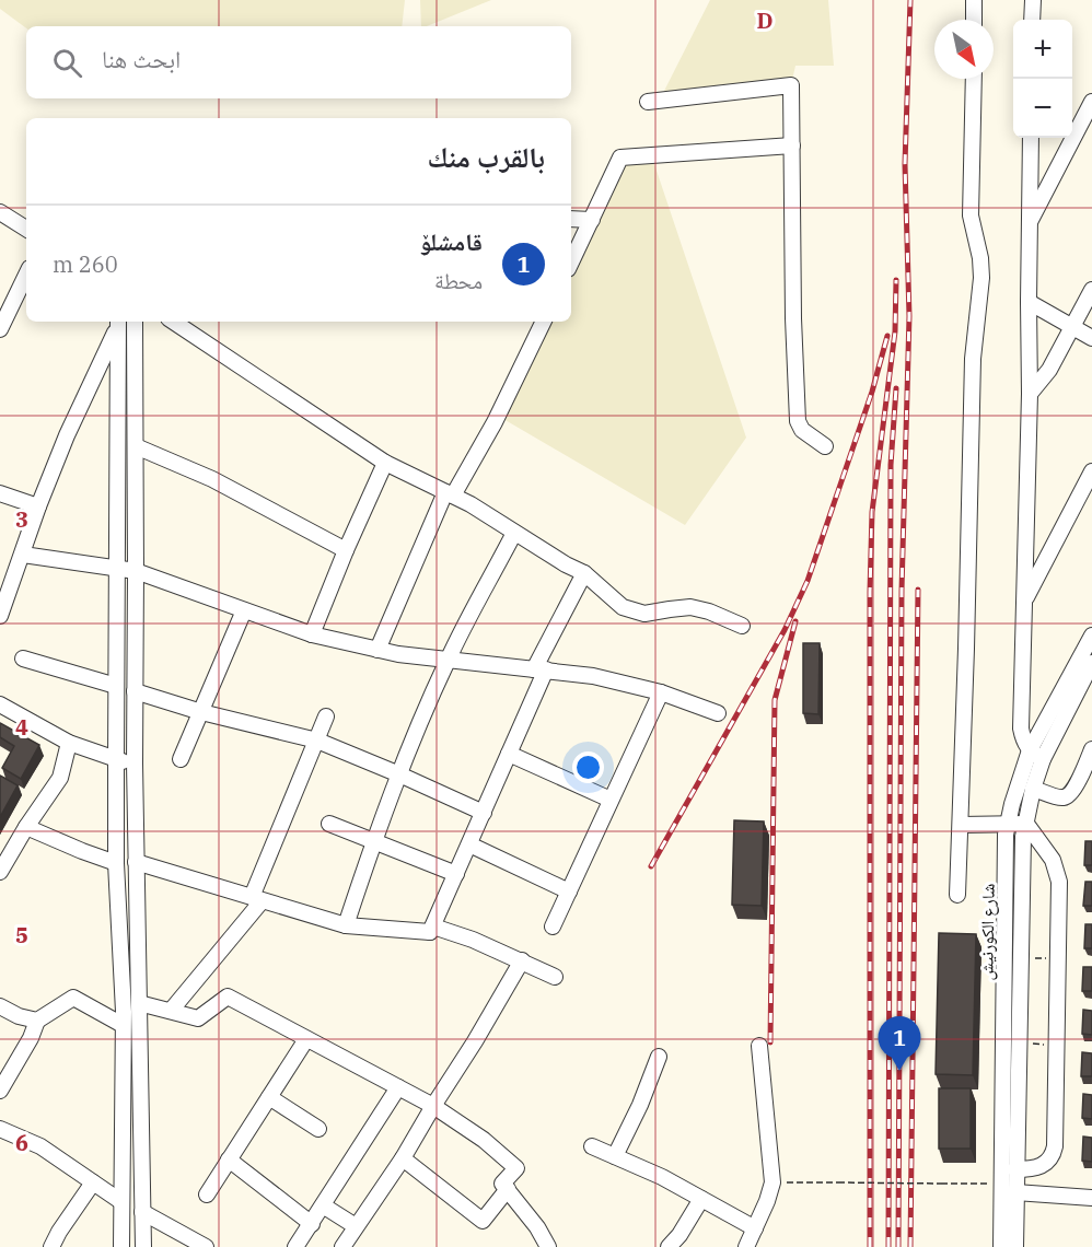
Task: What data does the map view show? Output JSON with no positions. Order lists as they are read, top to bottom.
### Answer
{
  "streets": {
    "street": ["شارع الكورنيش"]
  },
  "north": "bottom right",
  "page": {
    "map_buttons": ["+", "−"],
    "search": "ابحث هنا",
    "heading": "بالقرب منك",
    "list": [
      {
        "mark": "1",
        "name": "قامشلۆ",
        "note": "محطة",
        "value": "260 m"
      }
    ],
    "pins": "1"
  },
  "grid": {
    "columns": ["D"],
    "rows": [
      "3",
      "4",
      "5",
      "6"
    ]
  }
}
